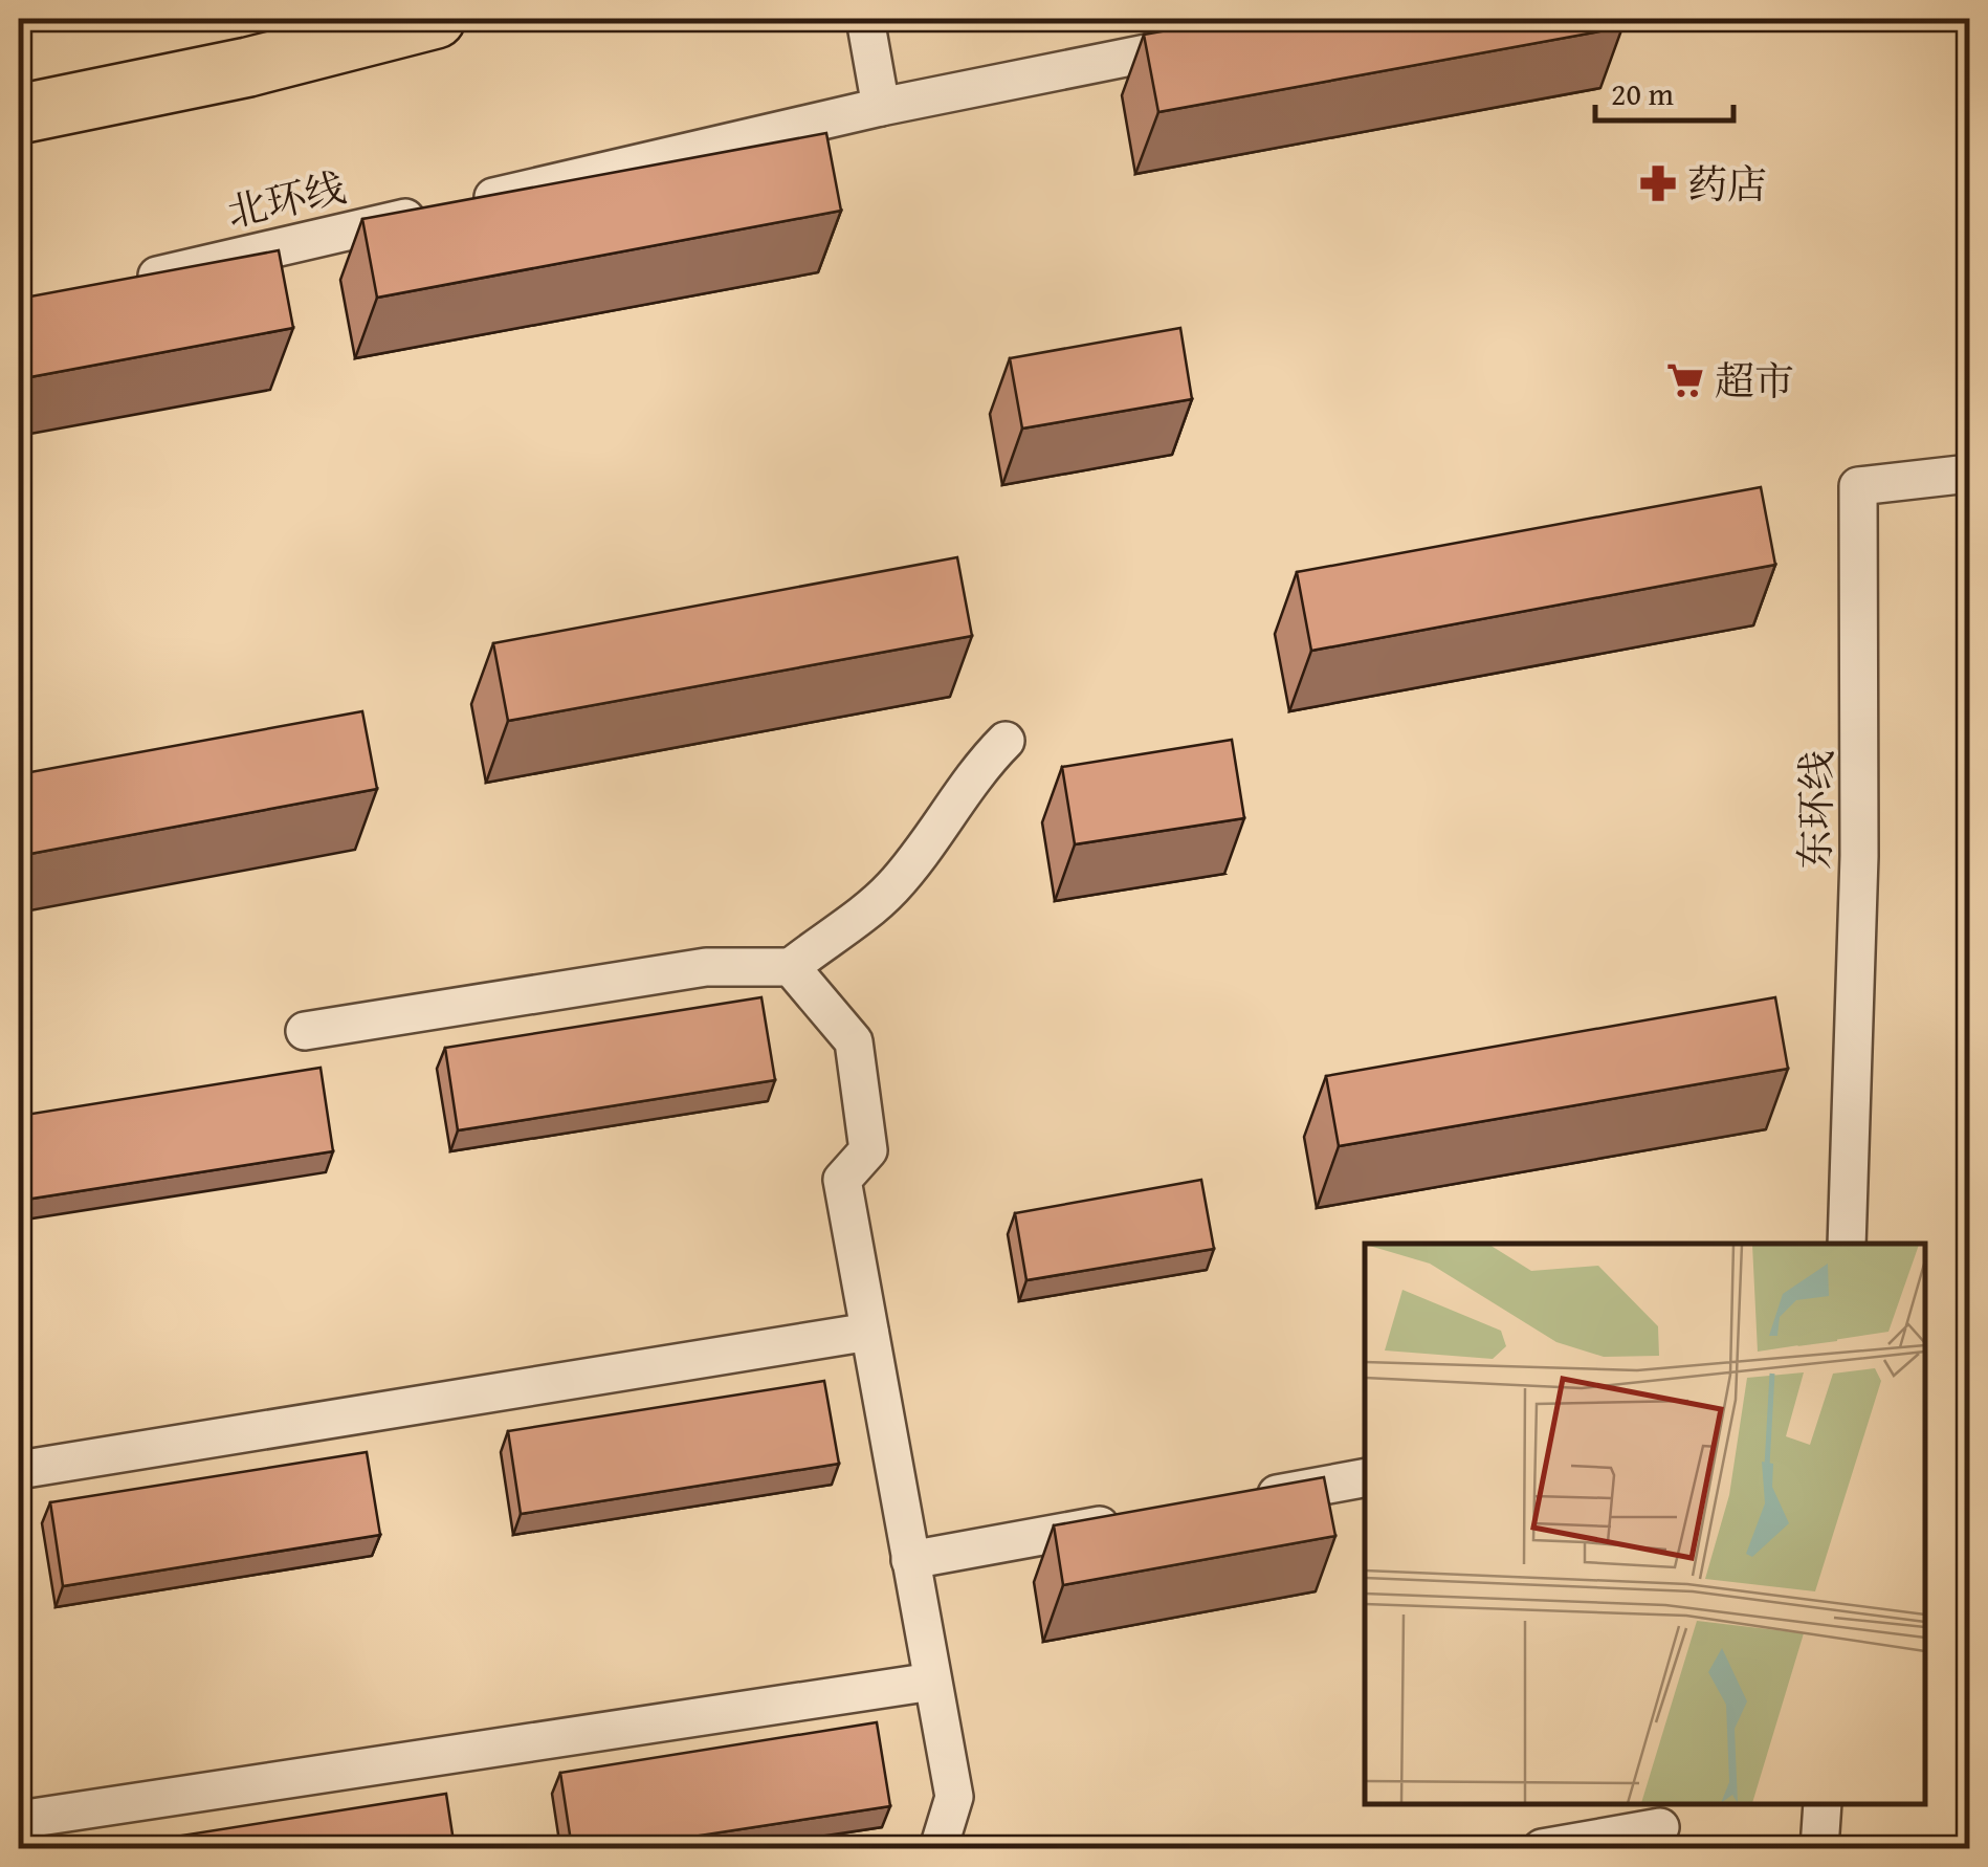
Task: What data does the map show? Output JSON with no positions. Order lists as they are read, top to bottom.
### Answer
{
  "streets": {
    "street": ["北环线", "东环线"]
  },
  "places": {
    "pharmacy": ["药店"],
    "supermarket": ["超市"]
  },
  "scale_bar": "20 m"
}
